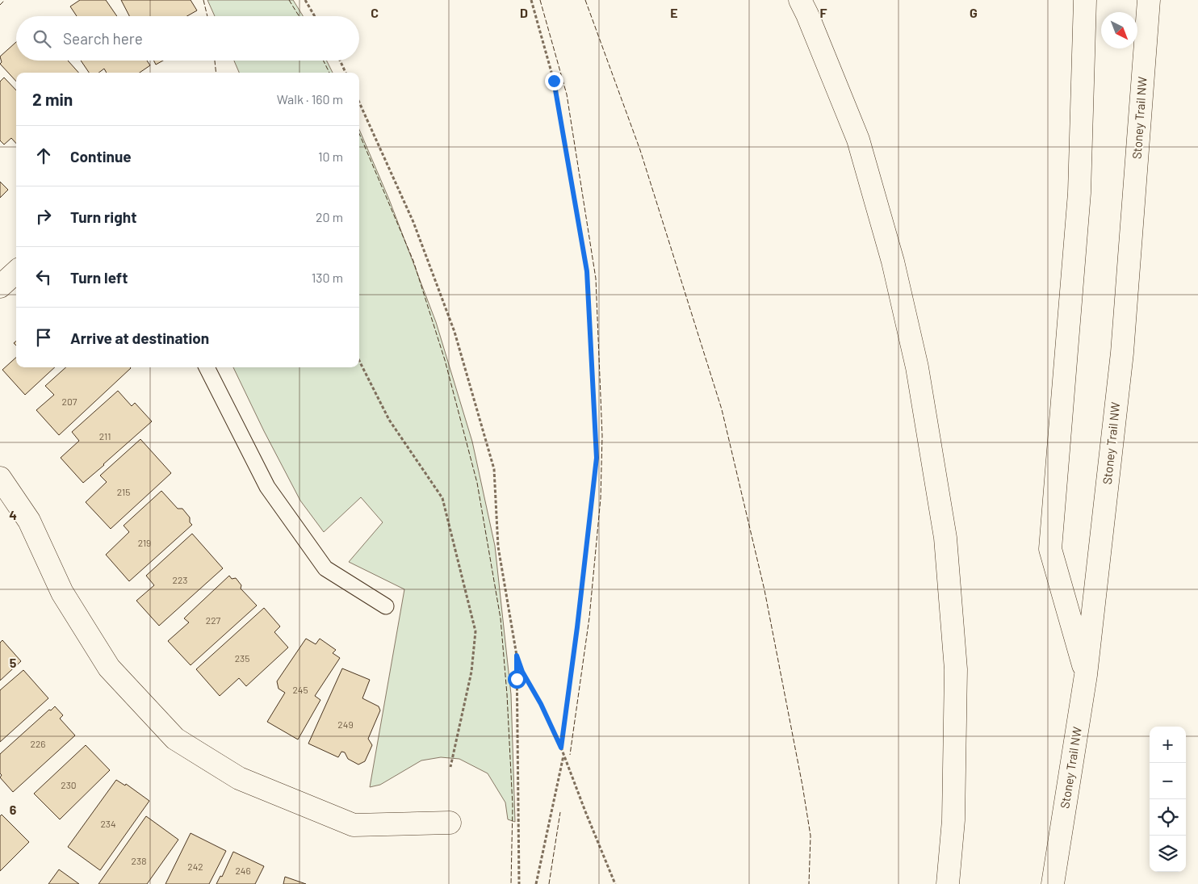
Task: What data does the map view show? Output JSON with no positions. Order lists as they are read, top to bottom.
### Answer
{
  "streets": {
    "main road": ["Stoney Trail NW"]
  },
  "house_numbers": [
    "207",
    "211",
    "215",
    "219",
    "223",
    "227",
    "235",
    "245",
    "249",
    "226",
    "230",
    "234",
    "238",
    "242",
    "246"
  ],
  "north": "bottom right",
  "page": {
    "search": "Search here",
    "heading": ["2 min", "Walk · 160 m"],
    "list": [
      ["Continue", "10 m"],
      ["Turn right", "20 m"],
      ["Turn left", "130 m"],
      "Arrive at destination"
    ],
    "map_buttons": ["+", "−"]
  },
  "grid": {
    "columns": [
      "C",
      "D",
      "E",
      "F",
      "G"
    ],
    "rows": ["4", "5", "6"]
  }
}
